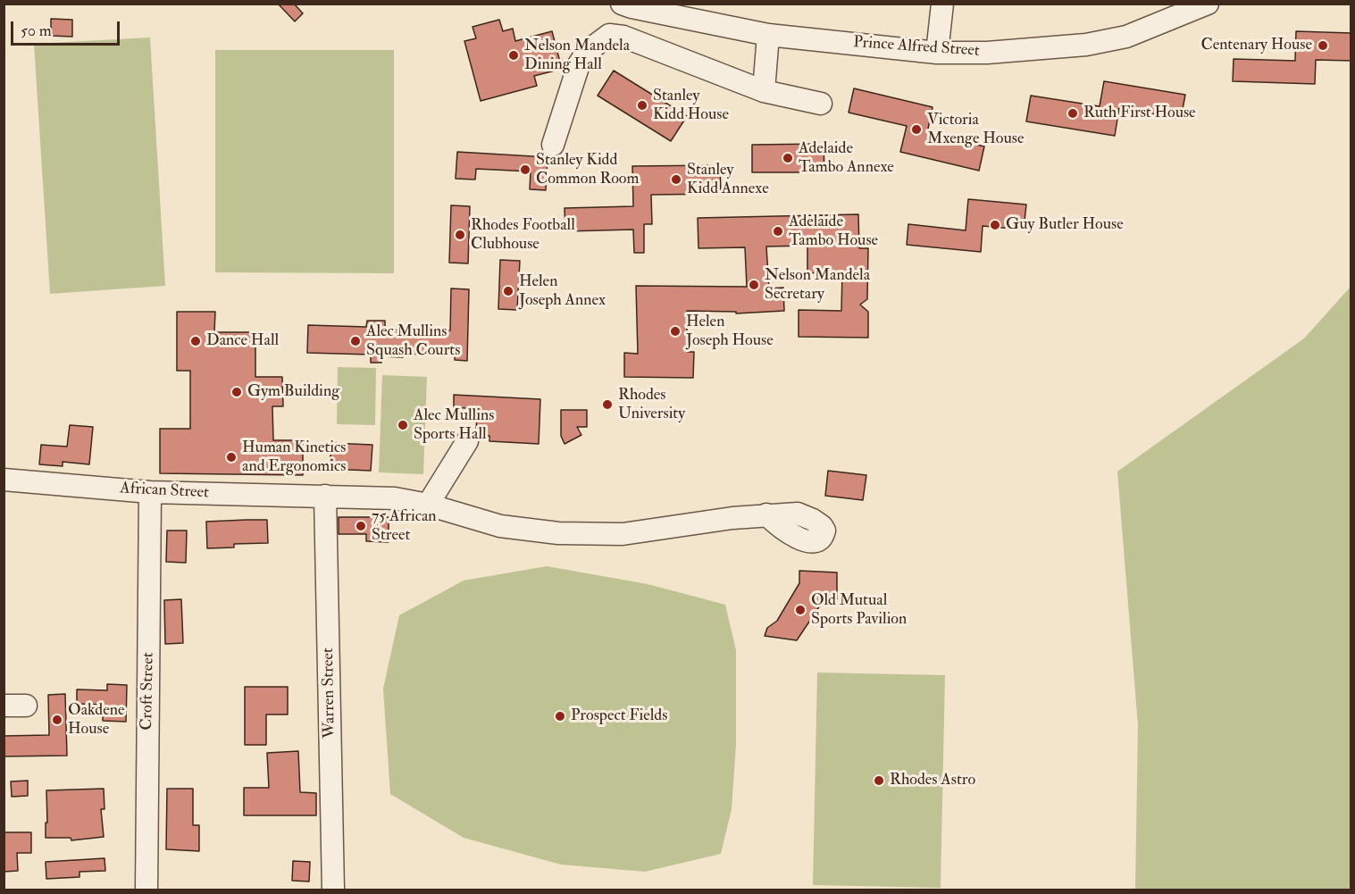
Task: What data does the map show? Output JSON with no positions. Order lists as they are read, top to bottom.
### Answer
{
  "streets": {
    "street": [
      "Prince Alfred Street",
      "African Street",
      "Croft Street",
      "Warren Street"
    ]
  },
  "crossings": [
    ["African Street", "Croft Street"],
    ["African Street", "Warren Street"]
  ],
  "places": [
    "Centenary House",
    "Nelson Mandela Dining Hall",
    "Stanley Kidd House",
    "Ruth First House",
    "Victoria Mxenge House",
    "Adelaide Tambo Annexe",
    "Stanley Kidd Common Room",
    "Stanley Kidd Annexe",
    "Guy Butler House",
    "Adelaide Tambo House",
    "Rhodes Football Clubhouse",
    "Nelson Mandela Secretary",
    "Helen Joseph Annex",
    "Helen Joseph House",
    "Dance Hall",
    "Alec Mullins Squash Courts",
    "Gym Building",
    "Rhodes University",
    "Alec Mullins Sports Hall",
    "Human Kinetics and Ergonomics",
    "75 African Street",
    "Old Mutual Sports Pavilion",
    "Prospect Fields",
    "Oakdene House",
    "Rhodes Astro"
  ],
  "scale_bar": "50 m"
}
